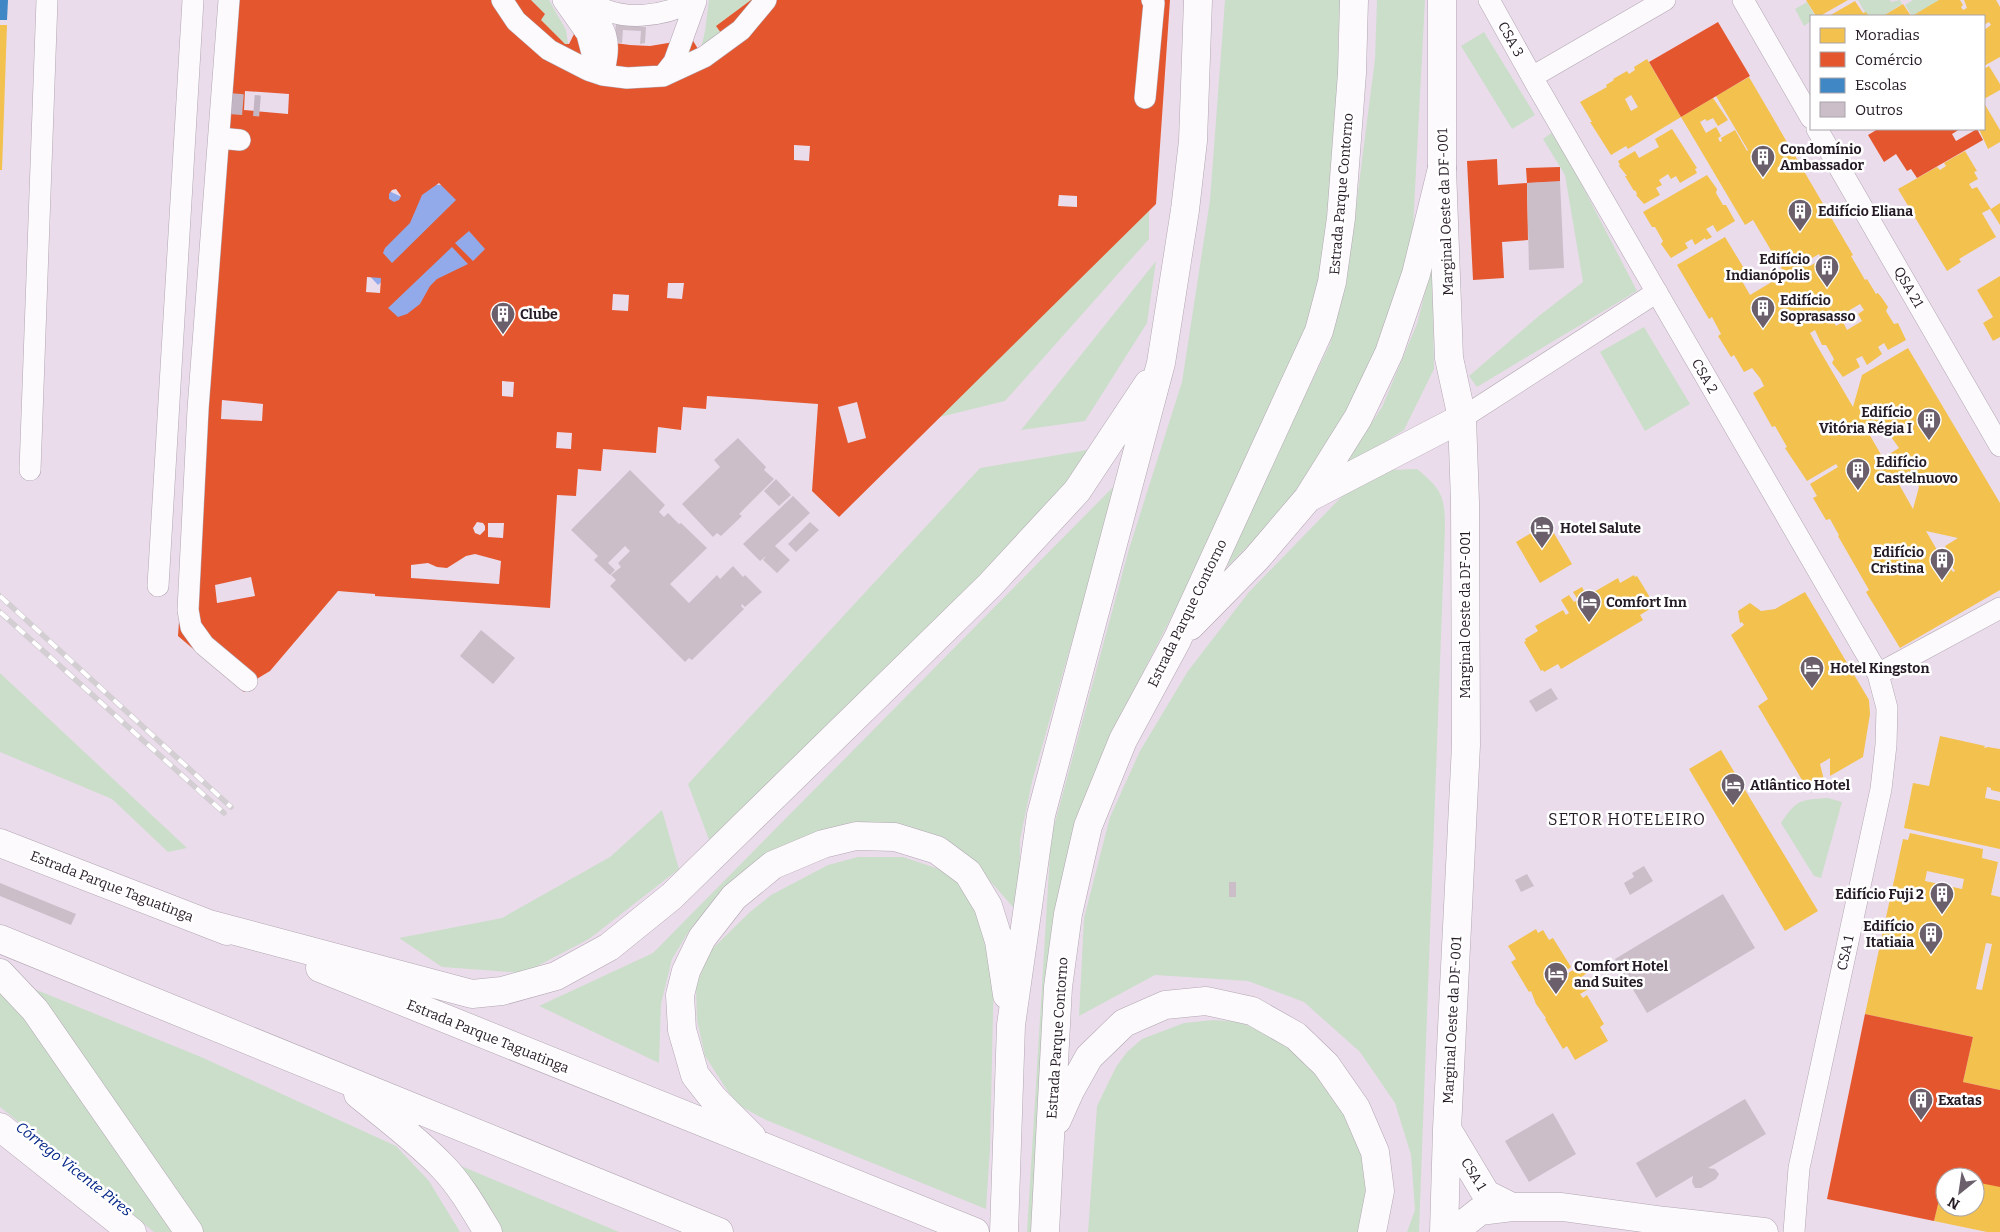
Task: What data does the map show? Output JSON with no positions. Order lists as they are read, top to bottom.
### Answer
{
  "streets": {
    "main road": [
      "Estrada Parque Contorno",
      "Marginal Oeste da DF-001",
      "Estrada Parque Taguatinga",
      "CSA 1"
    ],
    "street": ["CSA 3", "QSA 21", "CSA 2"]
  },
  "crossings": [
    ["CSA 3", "CSA 2"],
    ["Marginal Oeste da DF-001", "CSA 1"],
    ["CSA 2", "CSA 1"]
  ],
  "districts": ["SETOR HOTELEIRO"],
  "water": ["Córrego Vicente Pires"],
  "places": {
    "building": [
      "Condomínio Ambassador",
      "Edifício Eliana",
      "Edifício Indianópolis",
      "Edifício Soprasasso",
      "Clube",
      "Edifício Vitória Régia I",
      "Edifício Castelnuovo",
      "Edifício Cristina",
      "Edifício Fuji 2",
      "Edifício Itatiaia",
      "Exatas"
    ],
    "hotel": [
      "Hotel Salute",
      "Comfort Inn",
      "Hotel Kingston",
      "Atlântico Hotel",
      "Comfort Hotel and Suites"
    ]
  },
  "legend": [
    "Moradias",
    "Comércio",
    "Escolas",
    "Outros"
  ],
  "north": "bottom left"
}
